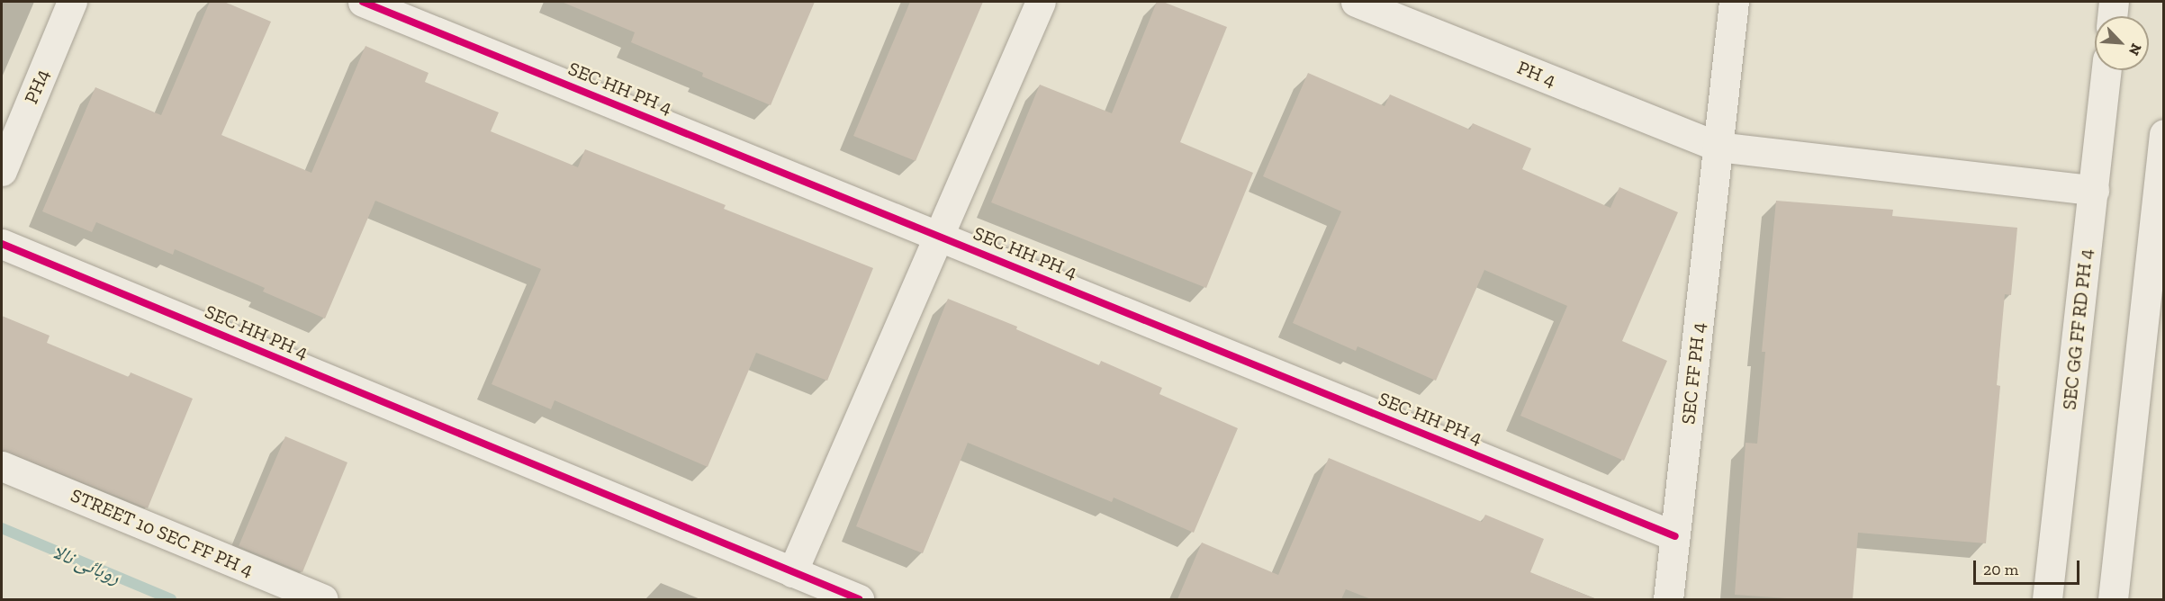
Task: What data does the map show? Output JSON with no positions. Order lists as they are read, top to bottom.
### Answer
{
  "streets": {
    "street": [
      "PH 4",
      "PH4",
      "SEC HH PH 4",
      "SEC GG FF RD PH 4",
      "SEC FF PH 4",
      "STREET 10 SEC FF PH 4"
    ]
  },
  "crossings": [
    ["PH 4", "SEC FF PH 4"],
    ["SEC HH PH 4", "SEC FF PH 4"]
  ],
  "water": ["روہائی نالا"],
  "scale_bar": "20 m",
  "north": "bottom right"
}
